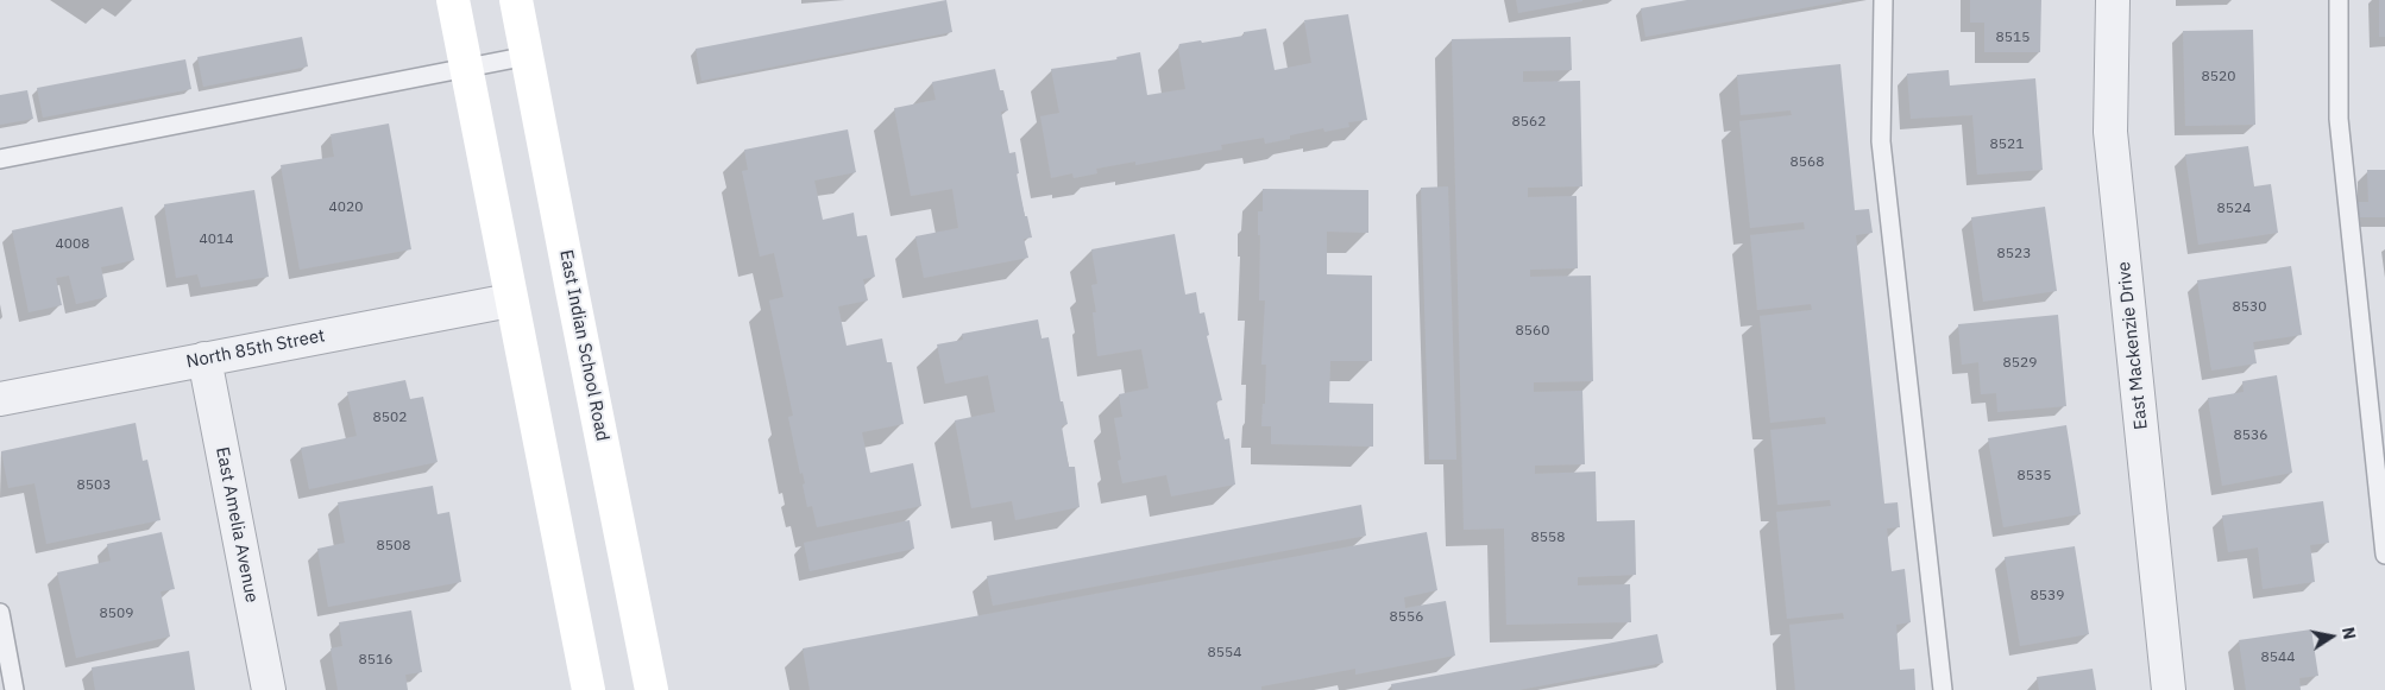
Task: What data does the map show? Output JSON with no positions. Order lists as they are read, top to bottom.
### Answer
{
  "streets": {
    "main road": ["East Indian School Road"],
    "street": ["East Mackenzie Drive", "North 85th Street", "East Amelia Avenue"]
  },
  "crossings": [
    ["North 85th Street", "East Amelia Avenue"]
  ],
  "house_numbers": [
    "8515",
    "8520",
    "8562",
    "8521",
    "8568",
    "4020",
    "8524",
    "4014",
    "4008",
    "8523",
    "8530",
    "8560",
    "8529",
    "8502",
    "8536",
    "8535",
    "8503",
    "8558",
    "8508",
    "8539",
    "8509",
    "8556",
    "8554",
    "8544",
    "8516"
  ],
  "north": "right"
}
